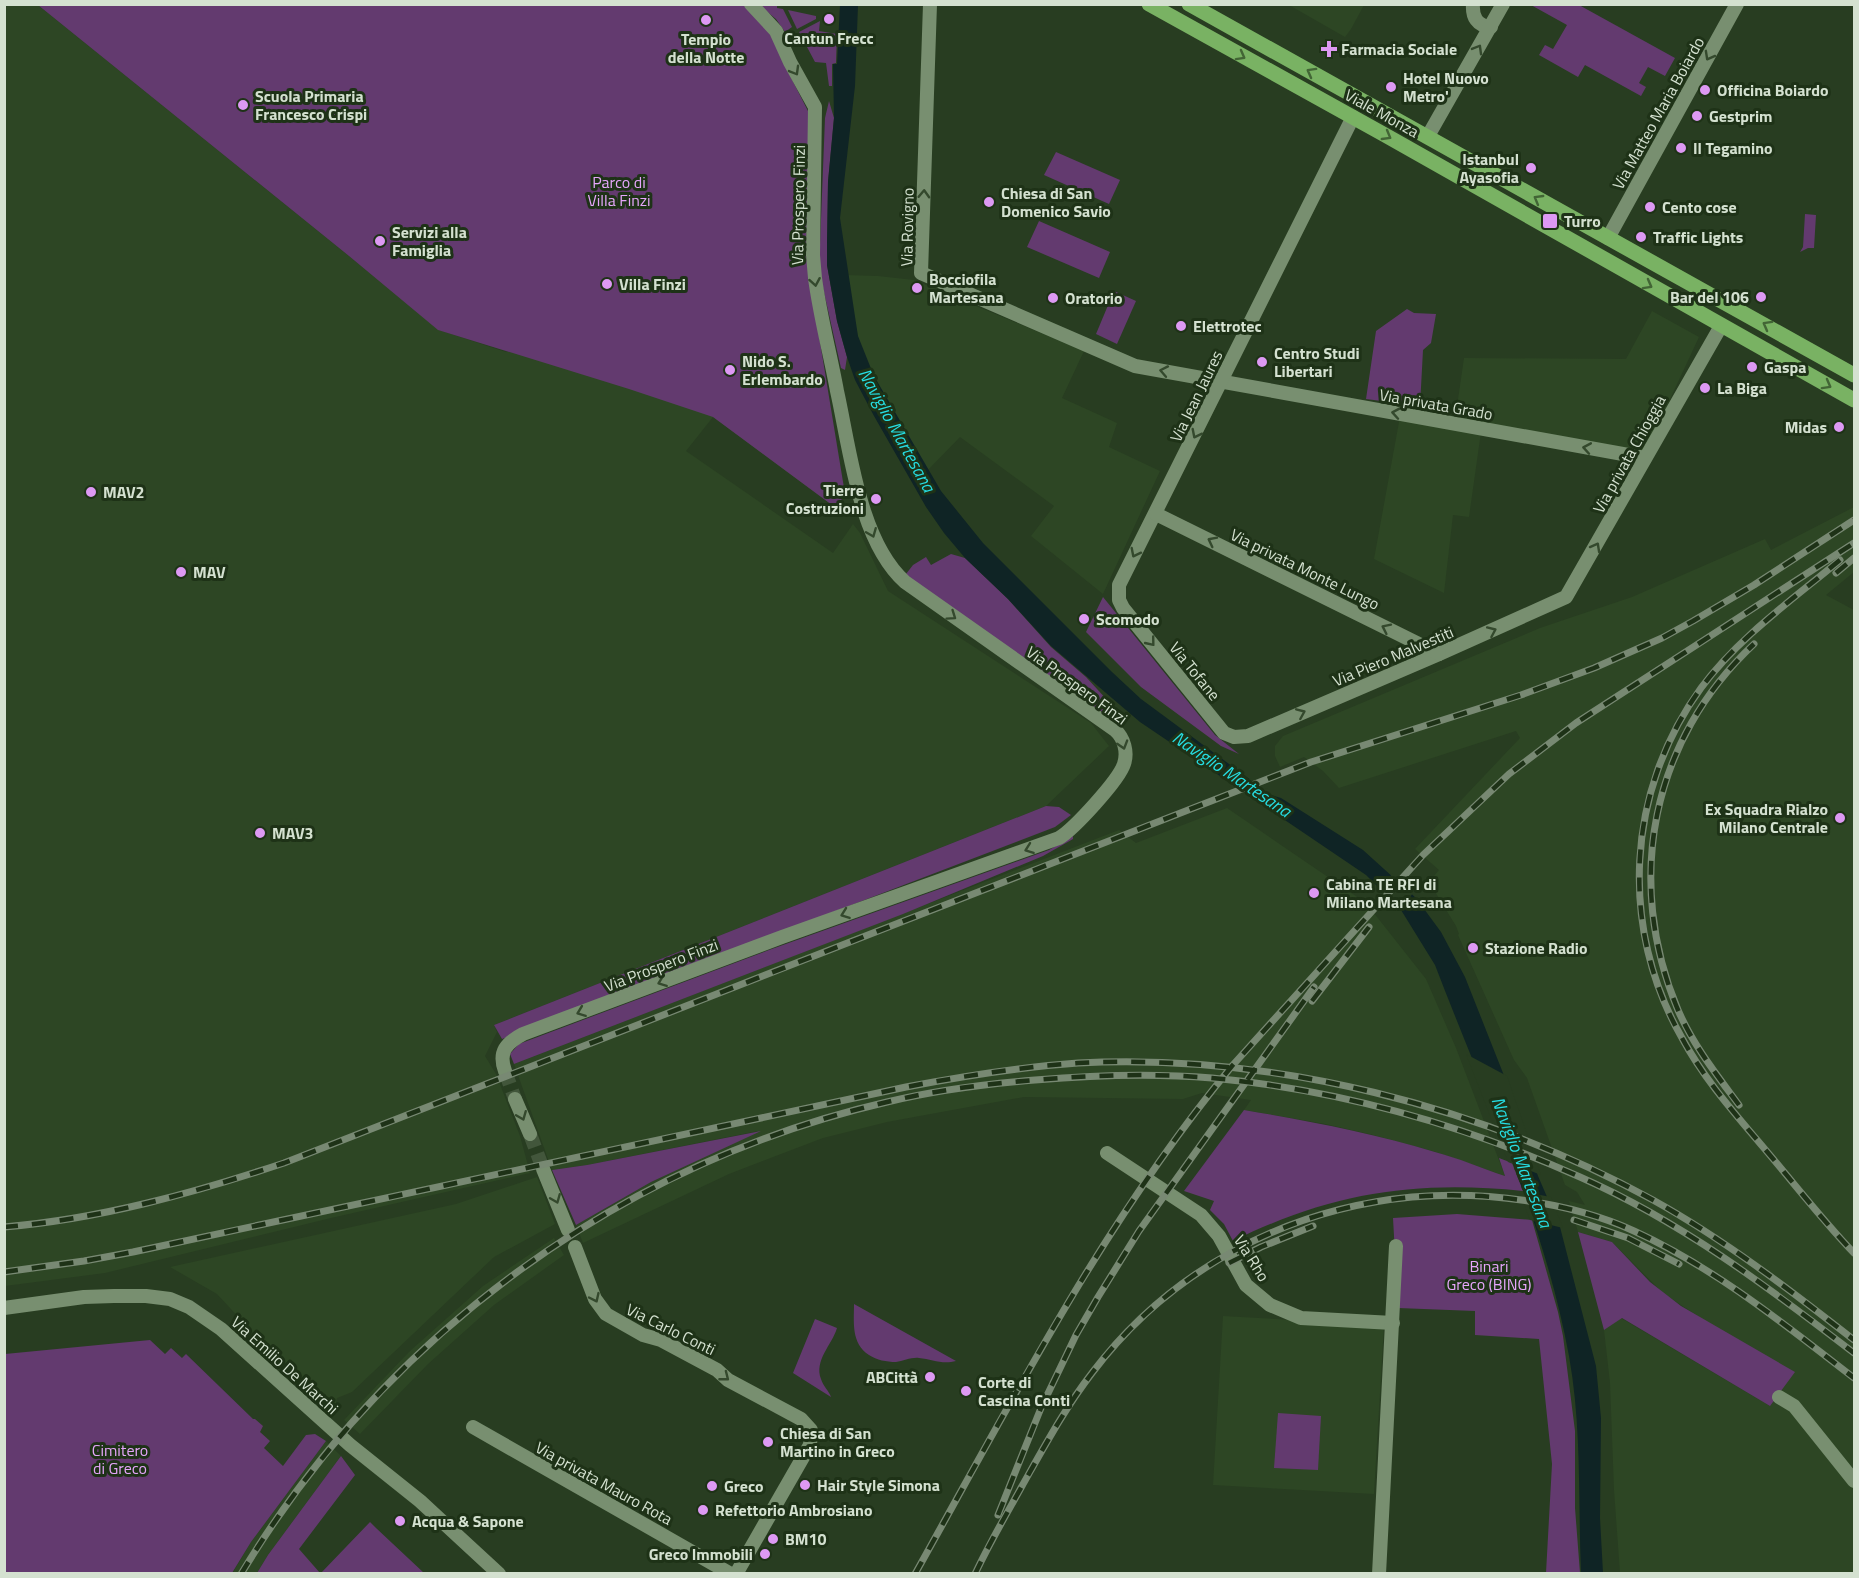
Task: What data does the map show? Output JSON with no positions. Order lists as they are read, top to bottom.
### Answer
{
  "streets": {
    "main road": ["Viale Monza"],
    "street": [
      "Via Matteo Maria Boiardo",
      "Via Prospero Finzi",
      "Via Rovigno",
      "Via Jean Jaures",
      "Via privata Grado",
      "Via privata Chioggia",
      "Via privata Monte Lungo",
      "Via Piero Malvestiti",
      "Via Tofane",
      "Via Rho",
      "Via Carlo Conti",
      "Via Emilio De Marchi",
      "Via privata Mauro Rota"
    ]
  },
  "crossings": [
    ["Viale Monza", "Via Matteo Maria Boiardo"],
    ["Viale Monza", "Via Jean Jaures"],
    ["Viale Monza", "Via privata Chioggia"],
    ["Via Rovigno", "Via Jean Jaures"],
    ["Via Rovigno", "Via privata Grado"],
    ["Via Jean Jaures", "Via privata Grado"],
    ["Via Jean Jaures", "Via privata Monte Lungo"],
    ["Via Jean Jaures", "Via Tofane"],
    ["Via privata Grado", "Via privata Chioggia"],
    ["Via privata Chioggia", "Via Piero Malvestiti"],
    ["Via privata Monte Lungo", "Via Piero Malvestiti"],
    ["Via Piero Malvestiti", "Via Tofane"]
  ],
  "one_way": [
    "Via Matteo Maria Boiardo",
    "Via Rovigno",
    "Via Jean Jaures",
    "Via privata Grado",
    "Via privata Chioggia",
    "Via privata Monte Lungo",
    "Via Piero Malvestiti",
    "Via Tofane"
  ],
  "water": ["Naviglio Martesana"],
  "parks": ["Parco di Villa Finzi", "Binari Greco (BING)", "Cimitero di Greco"],
  "places": {
    "other": [
      "Cantun Frecc",
      "Tempio della Notte",
      "Hotel Nuovo Metro'",
      "Officina Boiardo",
      "Scuola Primaria Francesco Crispi",
      "Gestprim",
      "Il Tegamino",
      "Istanbul Ayasofia",
      "Chiesa di San Domenico Savio",
      "Cento cose",
      "Traffic Lights",
      "Servizi alla Famiglia",
      "Villa Finzi",
      "Bocciofila Martesana",
      "Bar del 106",
      "Oratorio",
      "Elettrotec",
      "Centro Studi Libertari",
      "Gaspa",
      "Nido S. Erlembardo",
      "La Biga",
      "Midas",
      "MAV2",
      "Tierre Costruzioni",
      "MAV",
      "Scomodo",
      "Ex Squadra Rialzo Milano Centrale",
      "MAV3",
      "Cabina TE RFI di Milano Martesana",
      "Stazione Radio",
      "ABCittà",
      "Corte di Cascina Conti",
      "Chiesa di San Martino in Greco",
      "Hair Style Simona",
      "Greco",
      "Refettorio Ambrosiano",
      "Acqua & Sapone",
      "BM10",
      "Greco Immobili"
    ],
    "health": ["Farmacia Sociale"],
    "transit": ["Turro"]
  }
}
